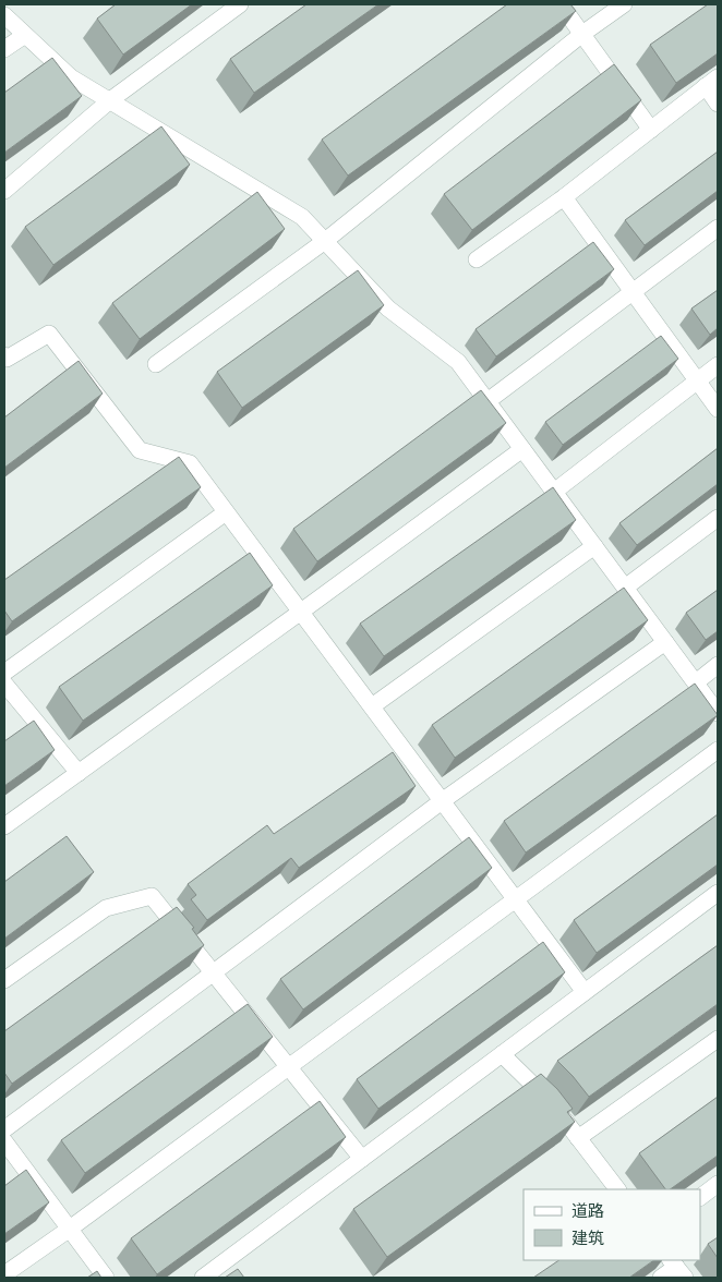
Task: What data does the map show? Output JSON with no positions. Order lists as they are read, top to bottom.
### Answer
{
  "legend": ["道路", "建筑"]
}
